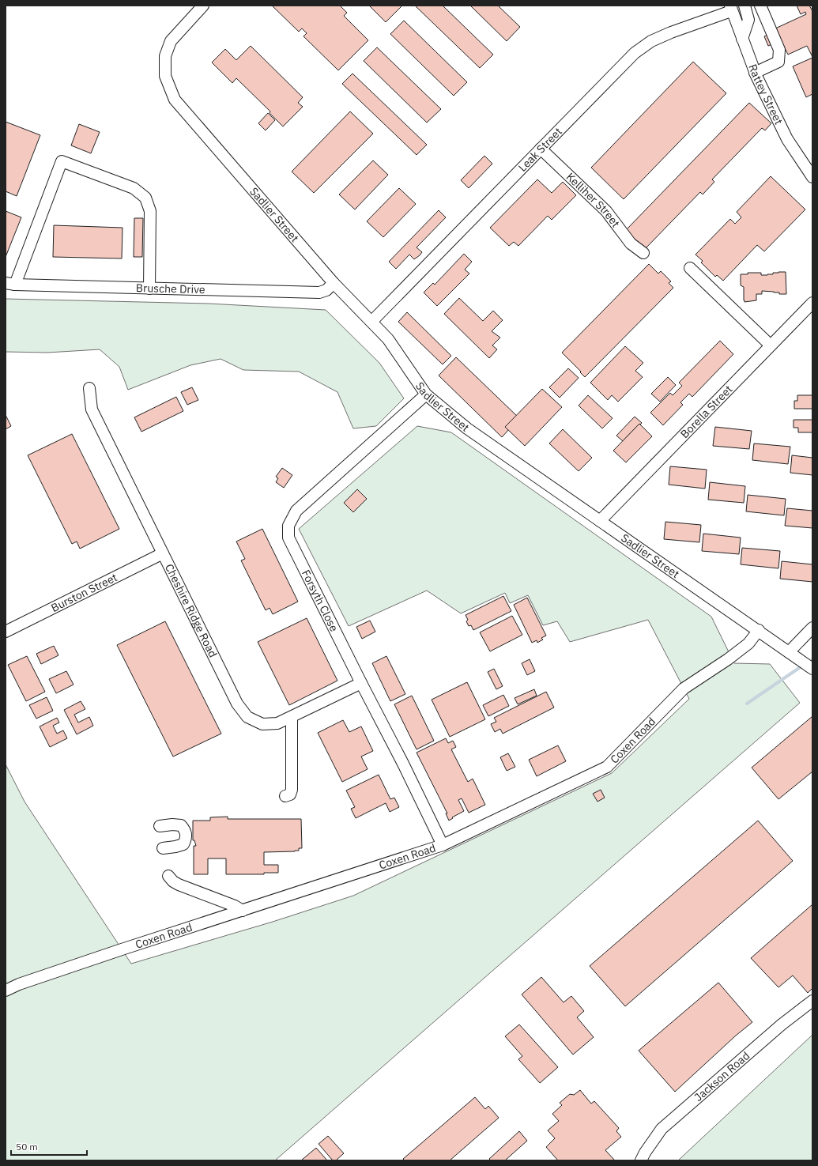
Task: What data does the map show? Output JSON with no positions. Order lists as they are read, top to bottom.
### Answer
{
  "streets": {
    "lane": [
      "Rattey Street",
      "Leak Street",
      "Kelliher Street",
      "Sadlier Street",
      "Brusche Drive",
      "Borella Street",
      "Burston Street",
      "Forsyth Close",
      "Cheshire Ridge Road",
      "Coxen Road",
      "Jackson Road"
    ]
  },
  "crossings": [
    ["Rattey Street", "Leak Street"],
    ["Leak Street", "Kelliher Street"],
    ["Leak Street", "Sadlier Street"],
    ["Sadlier Street", "Brusche Drive"],
    ["Sadlier Street", "Borella Street"],
    ["Sadlier Street", "Forsyth Close"],
    ["Sadlier Street", "Coxen Road"],
    ["Burston Street", "Cheshire Ridge Road"],
    ["Forsyth Close", "Cheshire Ridge Road"],
    ["Forsyth Close", "Coxen Road"]
  ],
  "scale_bar": "50 m"
}
